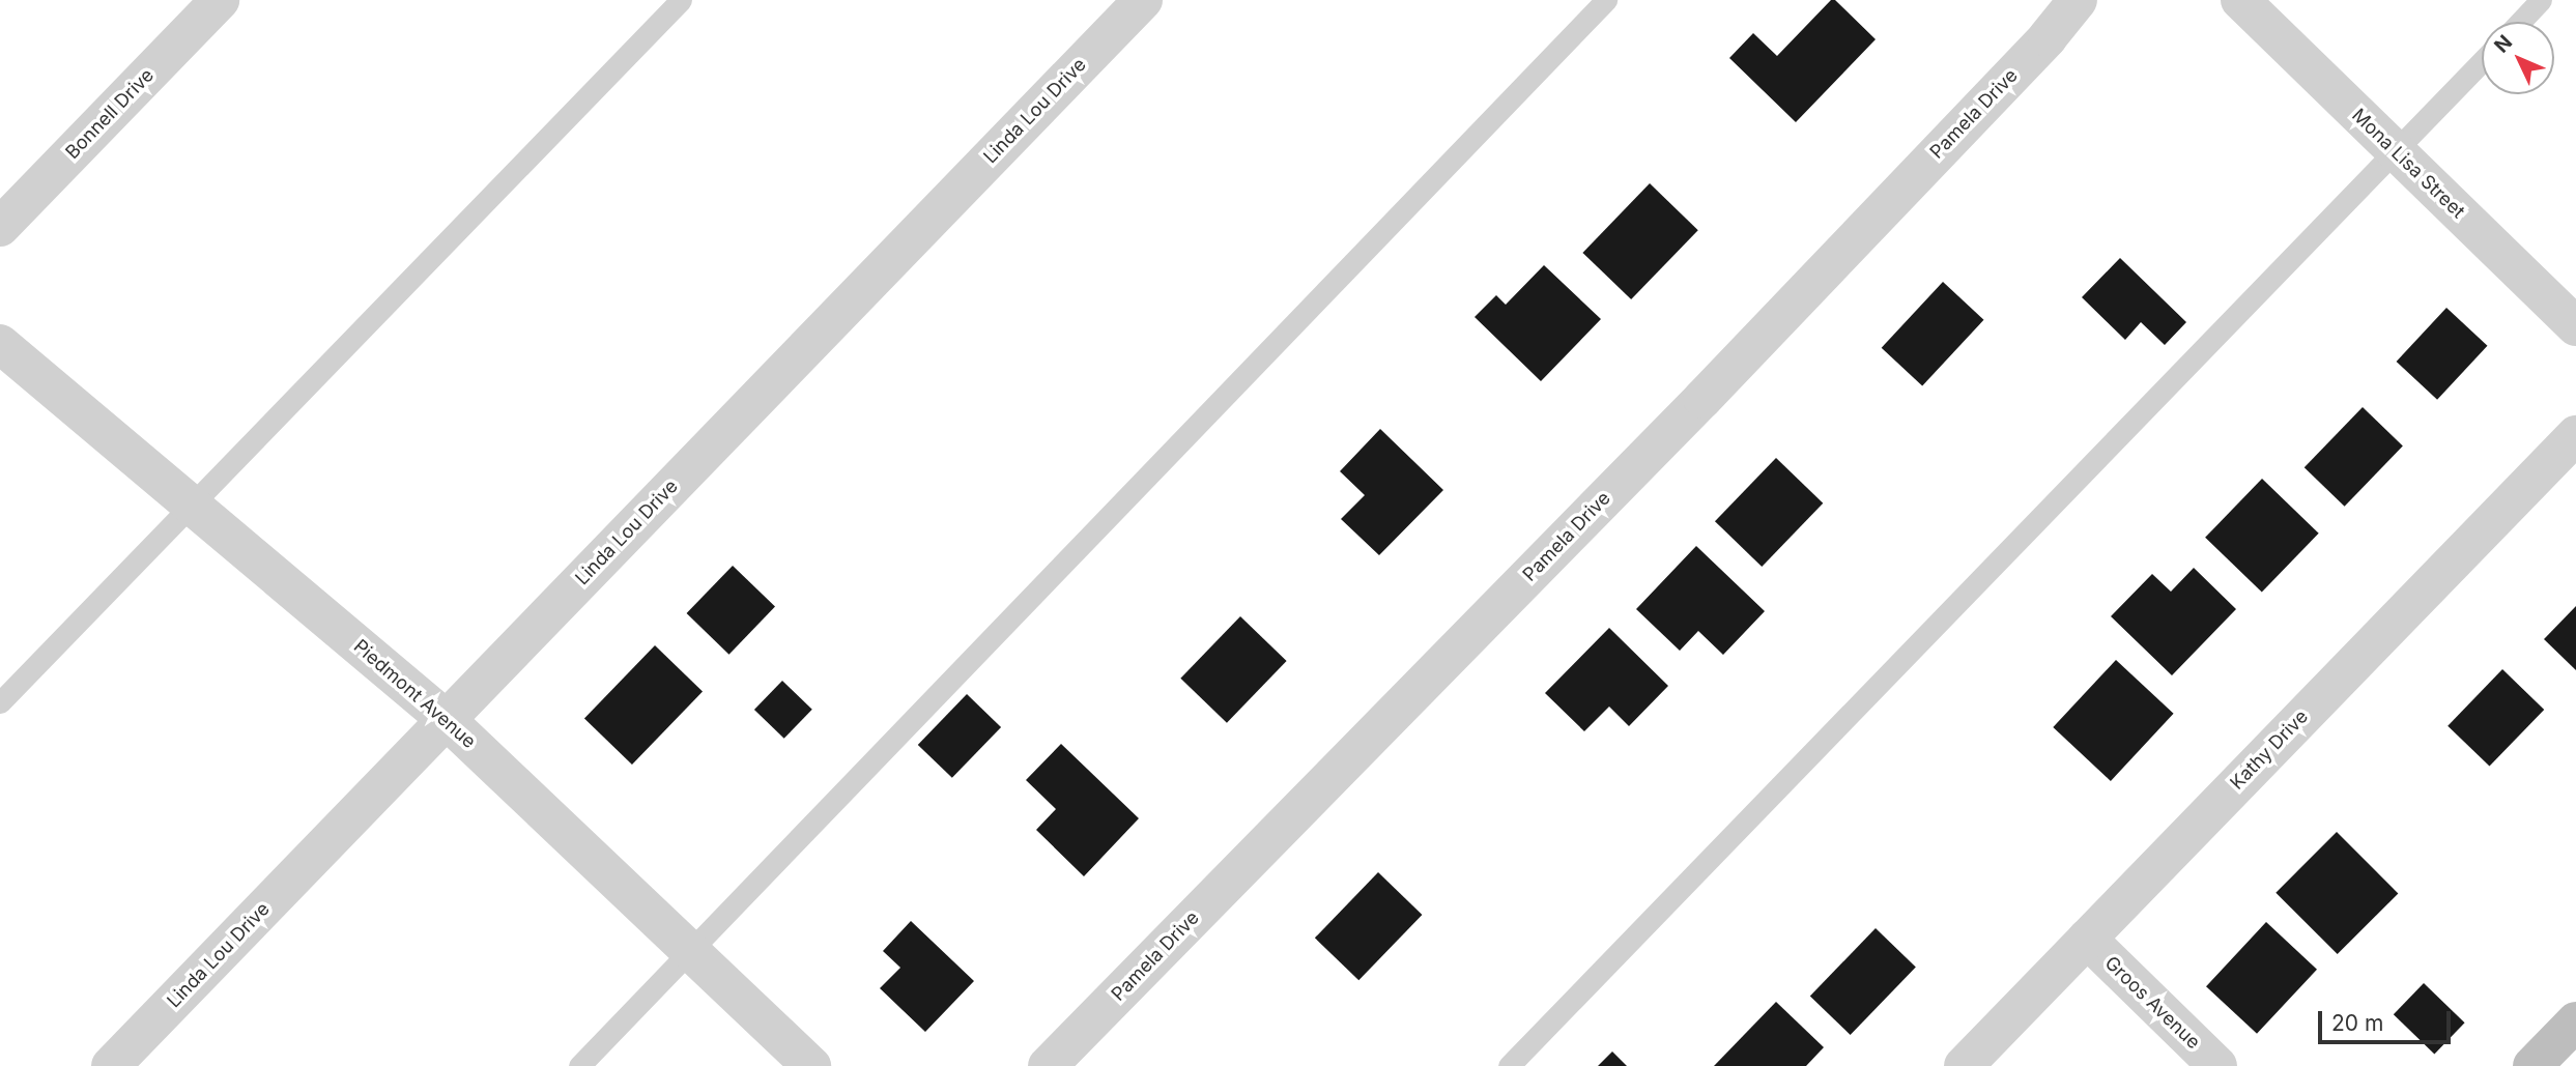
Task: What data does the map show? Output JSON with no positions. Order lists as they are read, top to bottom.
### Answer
{
  "streets": {
    "street": [
      "Linda Lou Drive",
      "Bonnell Drive",
      "Pamela Drive",
      "Mona Lisa Street",
      "Piedmont Avenue",
      "Kathy Drive",
      "Groos Avenue"
    ]
  },
  "crossings": [
    ["Linda Lou Drive", "Piedmont Avenue"],
    ["Kathy Drive", "Groos Avenue"]
  ],
  "scale_bar": "20 m",
  "north": "top left"
}
